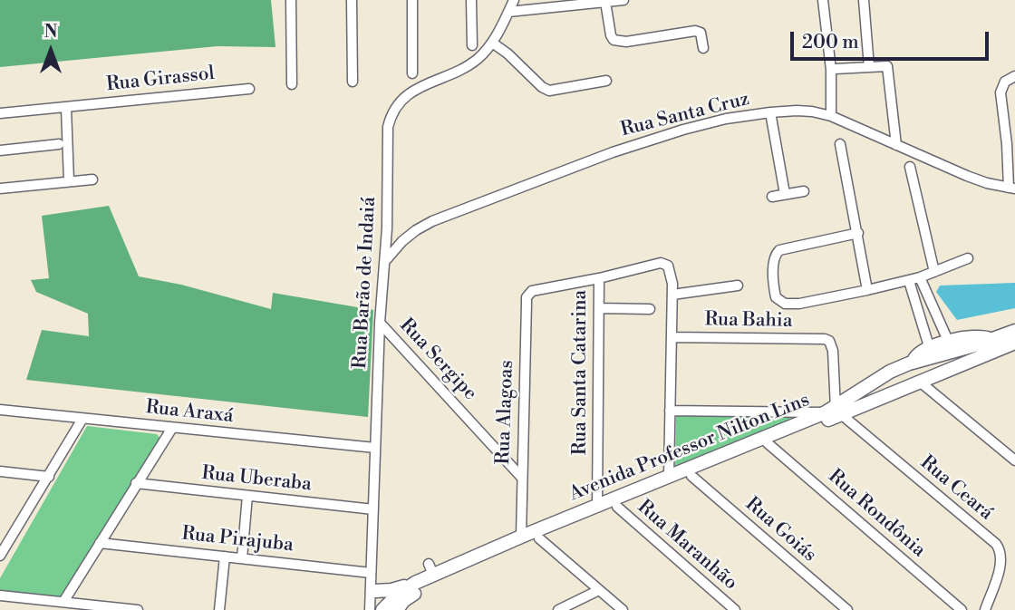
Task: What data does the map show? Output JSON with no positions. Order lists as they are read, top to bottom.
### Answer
{
  "streets": {
    "main road": ["Avenida Professor Nilton Lins"],
    "street": [
      "Rua Girassol",
      "Rua Santa Cruz",
      "Rua Barão de Indaiá",
      "Rua Bahia",
      "Rua Sergipe",
      "Rua Santa Catarina",
      "Rua Araxá",
      "Rua Alagoas",
      "Rua Uberaba",
      "Rua Ceará",
      "Rua Rondônia",
      "Rua Goiás",
      "Rua Pirajuba",
      "Rua Maranhão"
    ]
  },
  "crossings": [
    ["Rua Santa Cruz", "Rua Barão de Indaiá"],
    ["Rua Barão de Indaiá", "Rua Sergipe"],
    ["Rua Barão de Indaiá", "Rua Araxá"],
    ["Rua Barão de Indaiá", "Avenida Professor Nilton Lins"],
    ["Rua Barão de Indaiá", "Rua Uberaba"],
    ["Rua Barão de Indaiá", "Rua Pirajuba"],
    ["Rua Bahia", "Avenida Professor Nilton Lins"],
    ["Rua Bahia", "Rua Ceará"],
    ["Rua Sergipe", "Rua Alagoas"],
    ["Rua Santa Catarina", "Rua Alagoas"],
    ["Rua Santa Catarina", "Avenida Professor Nilton Lins"],
    ["Rua Alagoas", "Avenida Professor Nilton Lins"],
    ["Avenida Professor Nilton Lins", "Rua Ceará"],
    ["Avenida Professor Nilton Lins", "Rua Rondônia"],
    ["Avenida Professor Nilton Lins", "Rua Goiás"],
    ["Avenida Professor Nilton Lins", "Rua Maranhão"]
  ],
  "scale_bar": "200 m",
  "north": "top"
}
